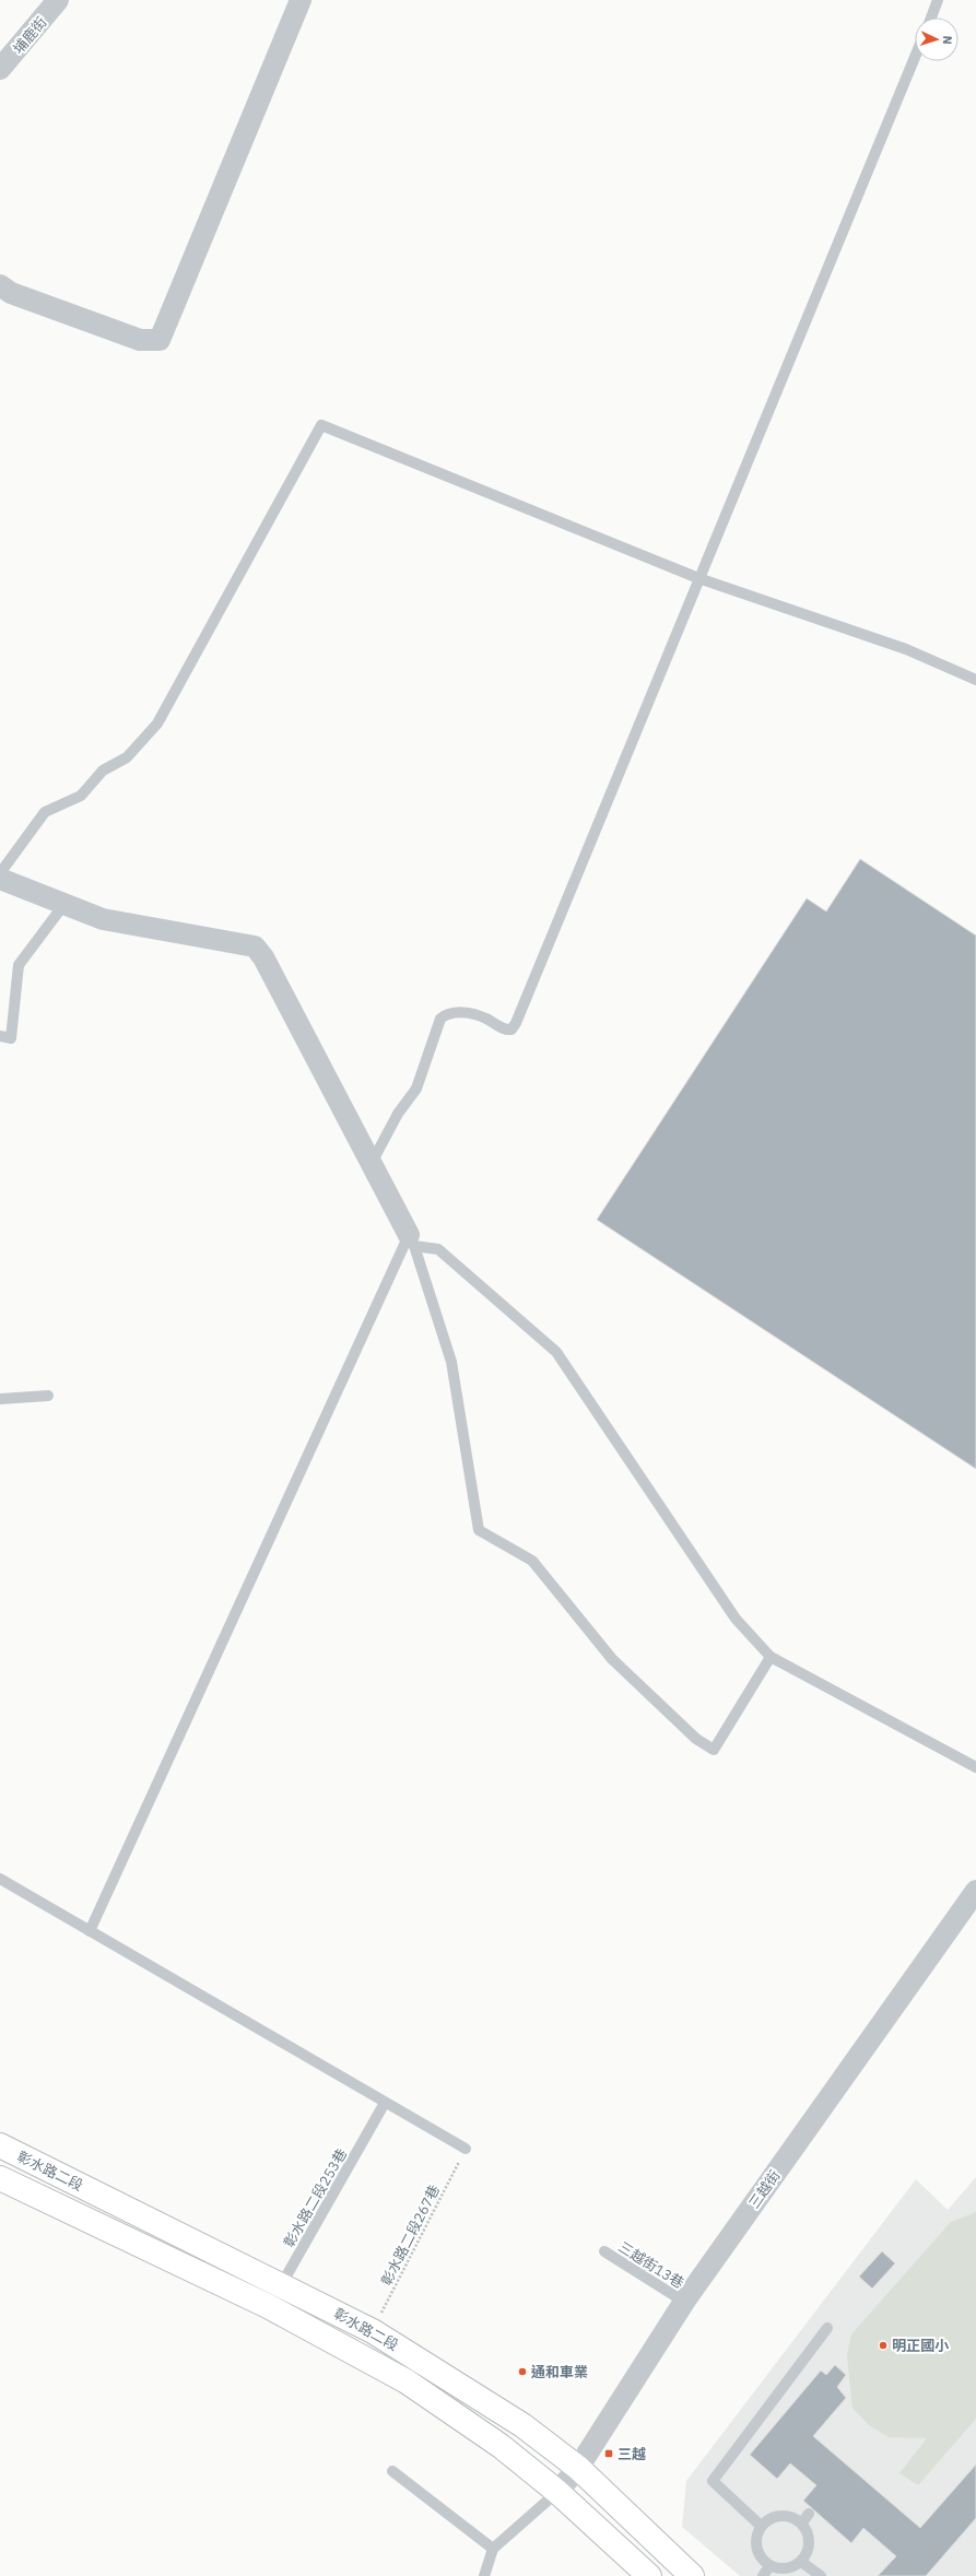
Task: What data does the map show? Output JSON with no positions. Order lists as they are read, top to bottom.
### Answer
{
  "streets": {
    "main road": ["彰水路二段"],
    "street": ["埔鹿街", "三越街"],
    "lane": ["彰水路二段253巷", "三越街13巷"],
    "path": ["彰水路二段267巷"]
  },
  "crossings": [
    ["彰水路二段", "三越街"],
    ["彰水路二段", "彰水路二段253巷"],
    ["彰水路二段", "彰水路二段267巷"],
    ["三越街", "三越街13巷"]
  ],
  "places": {
    "other": ["明正國小", "通和車業"],
    "transit": ["三越"]
  },
  "north": "right"
}
